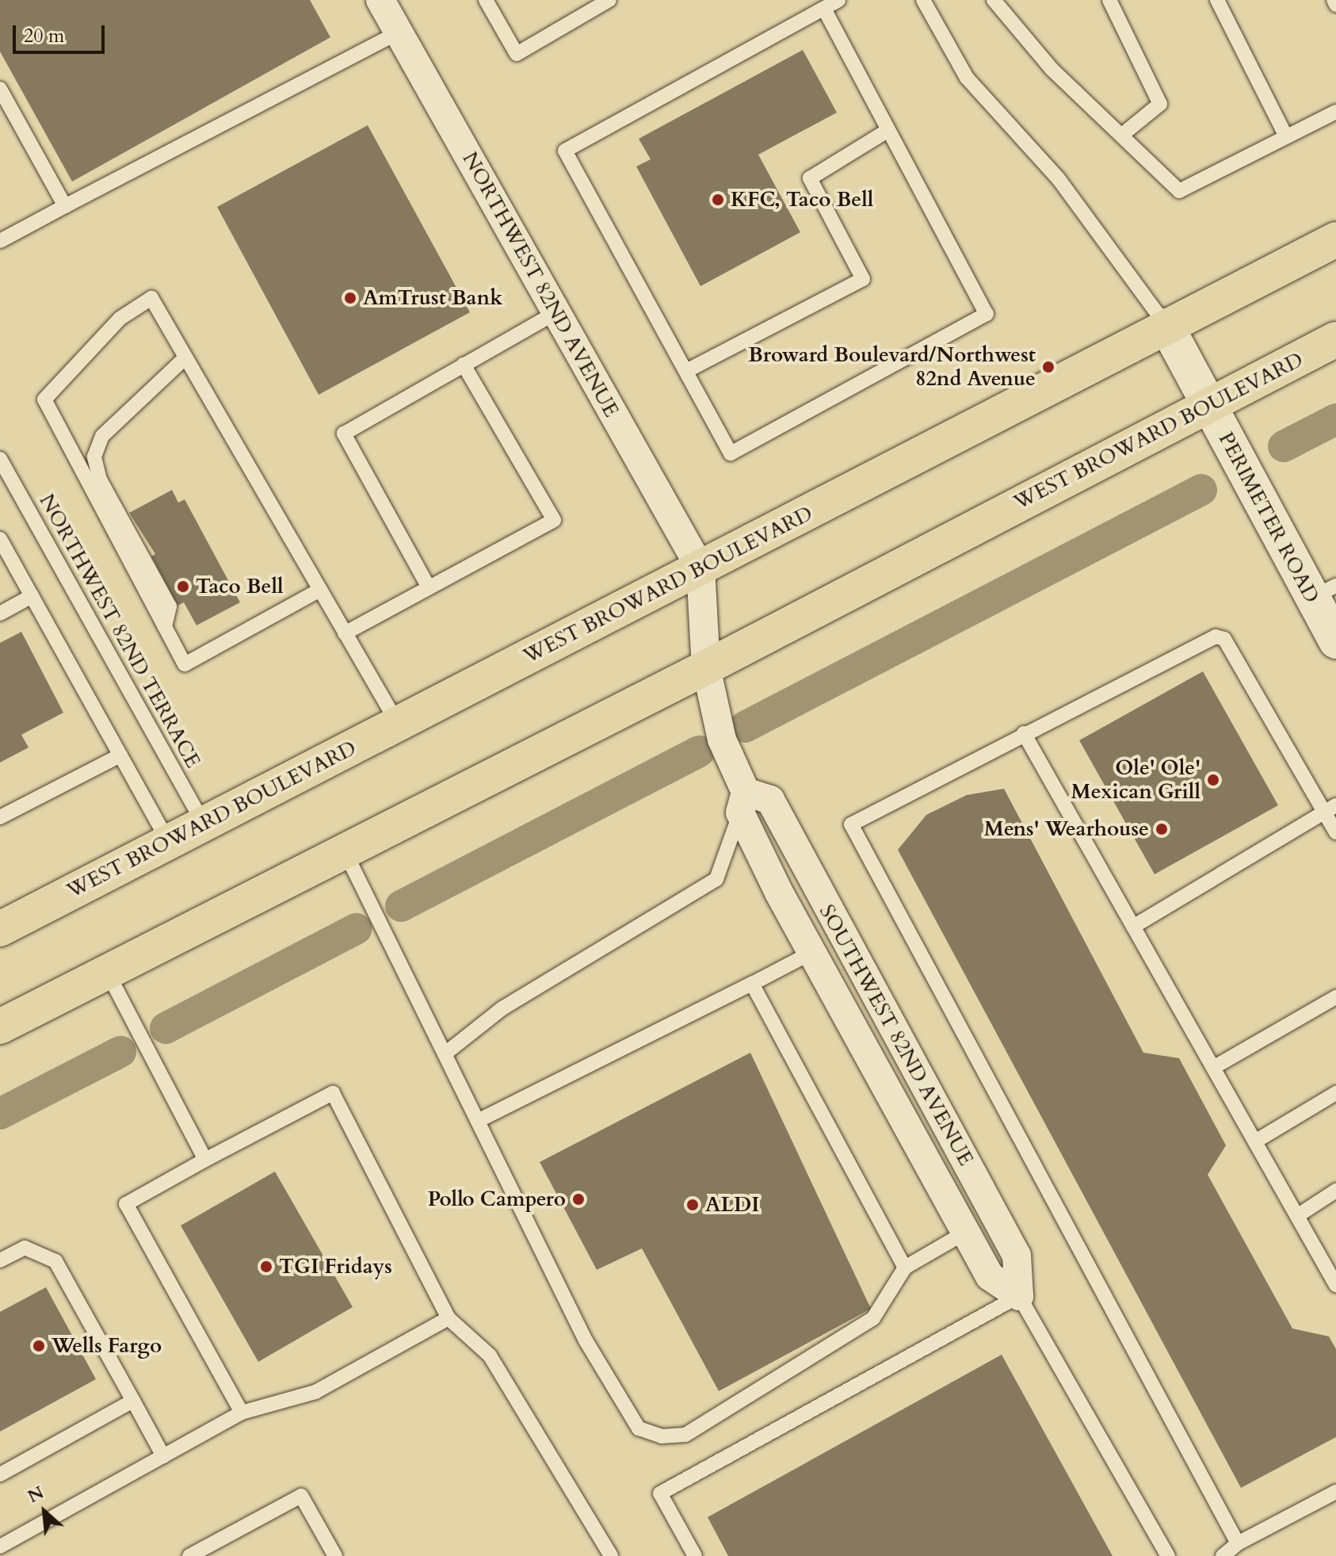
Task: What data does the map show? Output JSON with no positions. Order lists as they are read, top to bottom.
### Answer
{
  "streets": {
    "main road": ["WEST BROWARD BOULEVARD"],
    "street": ["NORTHWEST 82ND AVENUE", "PERIMETER ROAD", "SOUTHWEST 82ND AVENUE"],
    "lane": ["NORTHWEST 82ND TERRACE"]
  },
  "crossings": [
    ["NORTHWEST 82ND AVENUE", "WEST BROWARD BOULEVARD"],
    ["NORTHWEST 82ND AVENUE", "SOUTHWEST 82ND AVENUE"],
    ["WEST BROWARD BOULEVARD", "PERIMETER ROAD"],
    ["WEST BROWARD BOULEVARD", "NORTHWEST 82ND TERRACE"],
    ["WEST BROWARD BOULEVARD", "SOUTHWEST 82ND AVENUE"]
  ],
  "places": [
    "KFC, Taco Bell",
    "AmTrust Bank",
    "Broward Boulevard/Northwest 82nd Avenue",
    "Taco Bell",
    "Ole' Ole' Mexican Grill",
    "Mens' Wearhouse",
    "Pollo Campero",
    "ALDI",
    "TGI Fridays",
    "Wells Fargo"
  ],
  "scale_bar": "20 m",
  "north": "top left"
}
